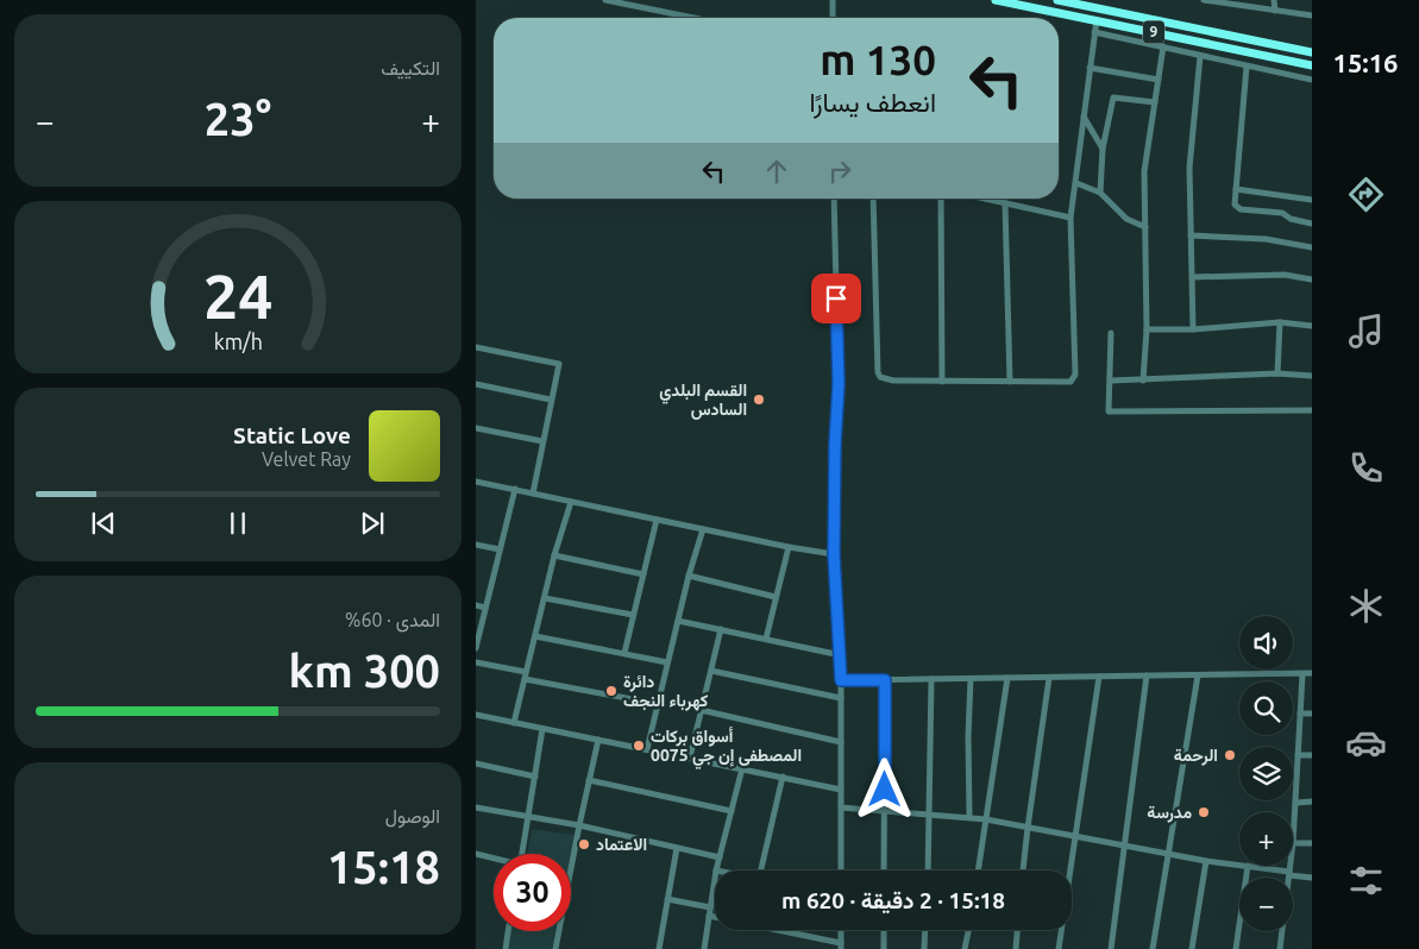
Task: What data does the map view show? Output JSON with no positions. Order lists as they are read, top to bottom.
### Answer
{
  "streets": {
    "highway": ["9"]
  },
  "places": [
    "القسم البلدي السادس",
    "دائرة كهرباء النجف",
    "أسواق بركات المصطفی إن جي 0075",
    "الرحمة",
    "مدرسة",
    "الاعتماد"
  ],
  "page": {
    "tabs": "15:16",
    "tile": [
      "التكييف",
      ["المدى · 60%", "300 km"],
      ["الوصول", "15:18"]
    ],
    "turn": ["130 m", "انعطف يسارًا"],
    "heat": ["−", "23°", "+"],
    "song": ["Static Love", "Velvet Ray"],
    "map_buttons": ["+", "−"],
    "limit": "30",
    "trip": "15:18 · 2 دقيقة · 620 m",
    "gauge": ["24", "km/h"]
  }
}
